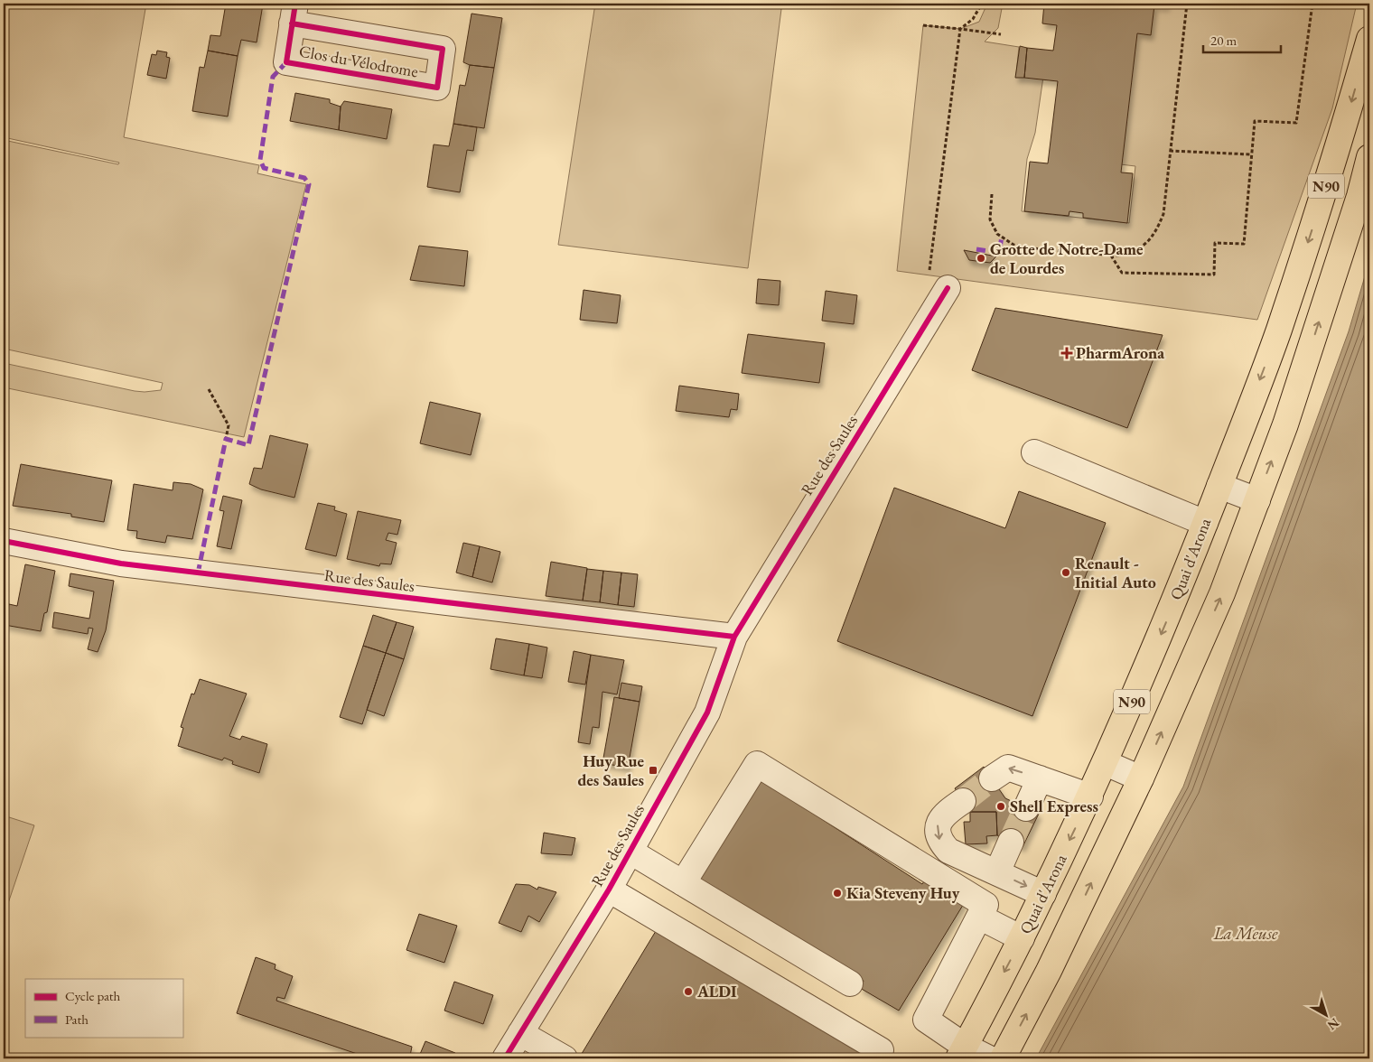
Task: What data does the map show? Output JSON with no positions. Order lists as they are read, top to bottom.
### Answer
{
  "streets": {
    "main road": ["N90", "Quai d'Arona"],
    "street": ["Clos du Vélodrome", "Rue des Saules"]
  },
  "water": ["La Meuse"],
  "places": {
    "other": [
      "Grotte de Notre-Dame de Lourdes",
      "Renault - Initial Auto",
      "Shell Express",
      "Kia Steveny Huy",
      "ALDI"
    ],
    "health": ["PharmArona"],
    "transit": ["Huy Rue des Saules"]
  },
  "legend": ["Cycle path", "Path"],
  "scale_bar": "20 m",
  "north": "bottom right"
}
